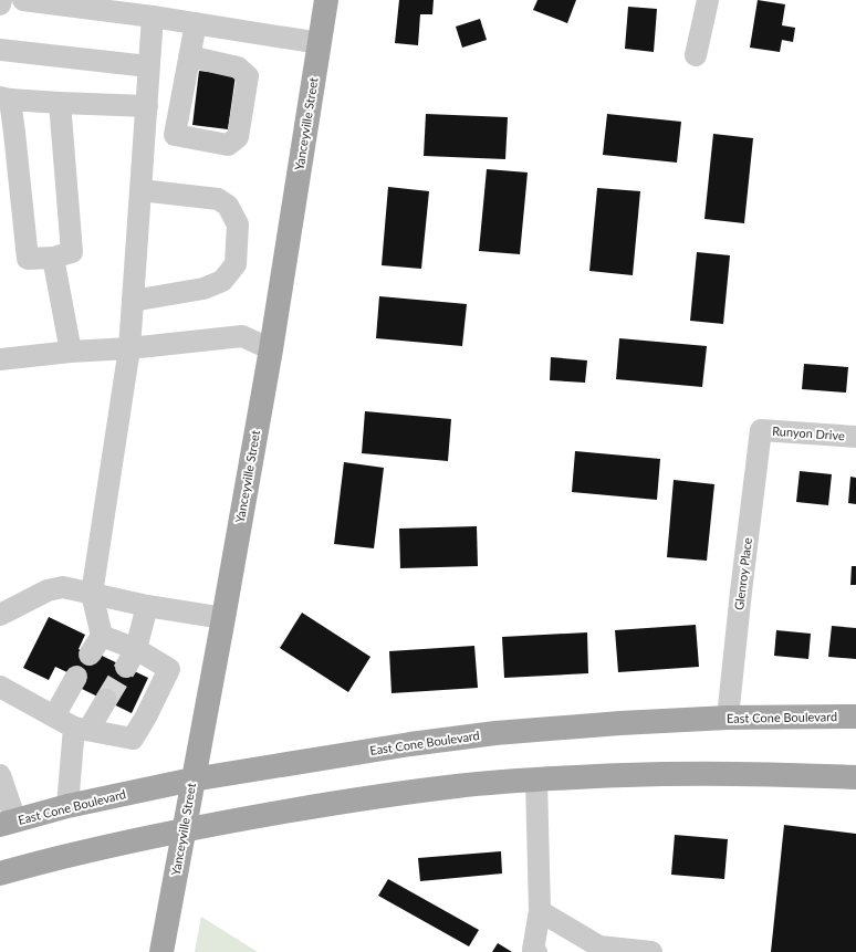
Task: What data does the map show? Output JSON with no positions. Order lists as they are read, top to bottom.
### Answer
{
  "streets": {
    "main road": ["Yanceyville Street", "East Cone Boulevard"],
    "street": ["Runyon Drive", "Glenroy Place"]
  },
  "crossings": [
    ["Yanceyville Street", "East Cone Boulevard"],
    ["Runyon Drive", "Glenroy Place"],
    ["Glenroy Place", "East Cone Boulevard"]
  ]
}
